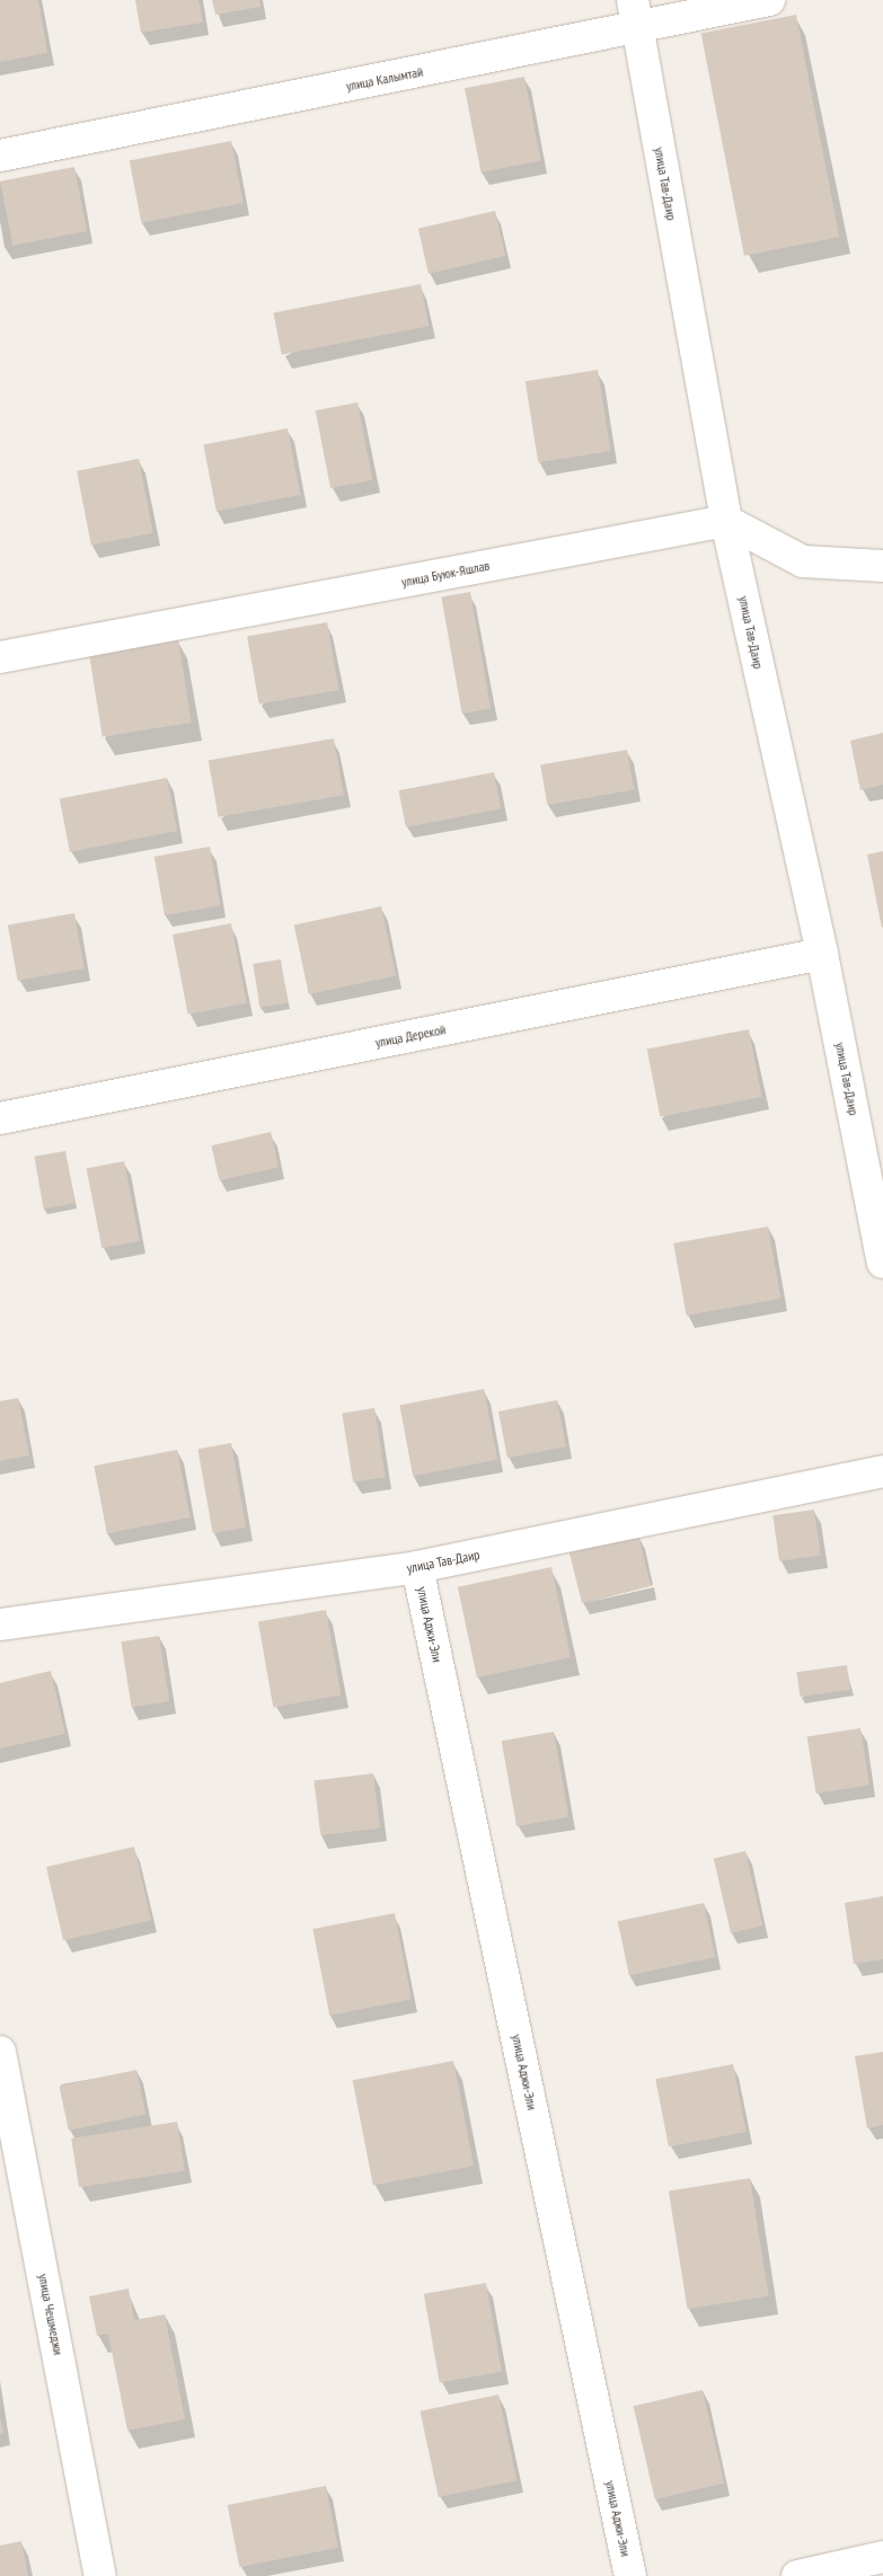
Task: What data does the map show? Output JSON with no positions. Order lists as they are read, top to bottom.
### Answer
{
  "streets": {
    "street": [
      "улица Калымтай",
      "улица Тав-Даир",
      "улица Буюк-Яшлав",
      "улица Дерекой",
      "улица Аджи-Эли",
      "улица Чешмеджи"
    ]
  },
  "crossings": [
    ["улица Калымтай", "улица Тав-Даир"],
    ["улица Тав-Даир", "улица Буюк-Яшлав"],
    ["улица Тав-Даир", "улица Дерекой"],
    ["улица Тав-Даир", "улица Аджи-Эли"]
  ]
}
